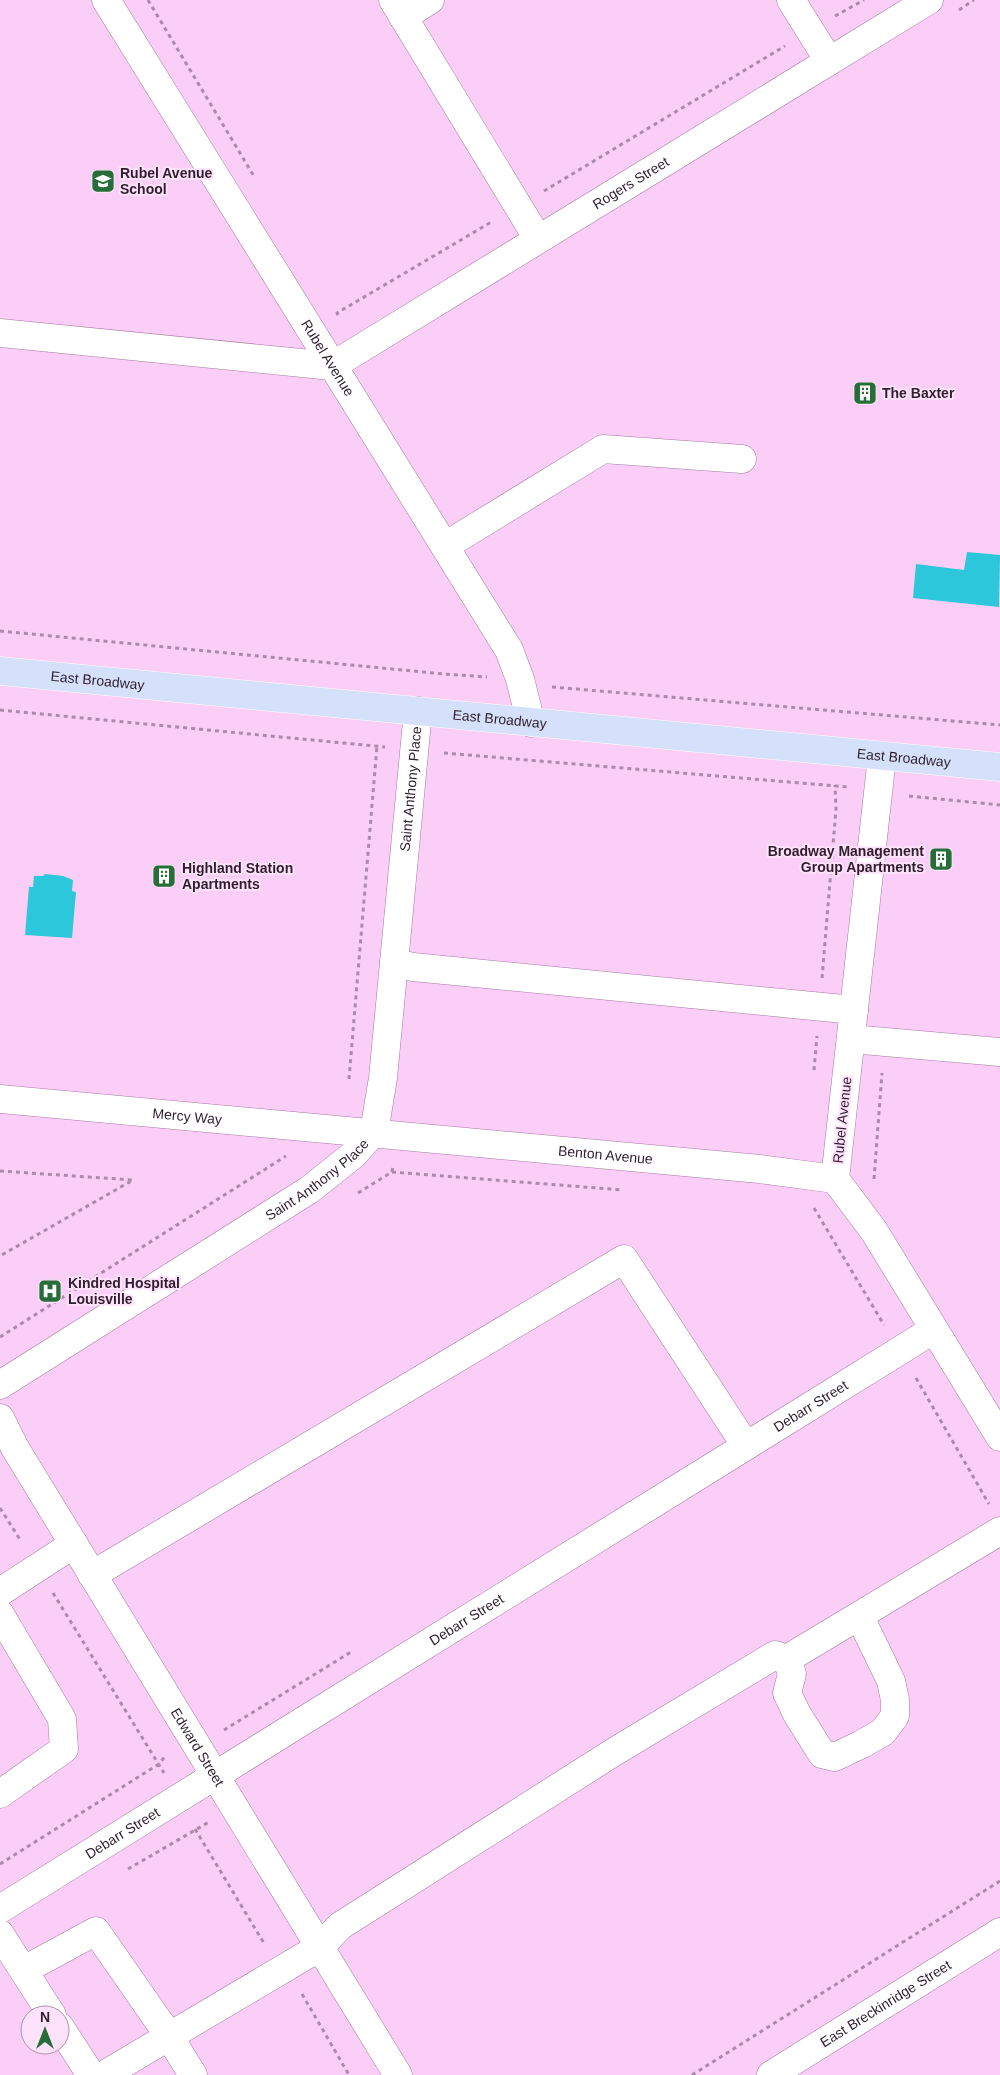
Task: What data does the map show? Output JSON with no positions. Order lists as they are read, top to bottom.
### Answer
{
  "streets": {
    "main road": ["East Broadway"],
    "street": [
      "Rogers Street",
      "Rubel Avenue",
      "Saint Anthony Place",
      "Mercy Way",
      "Benton Avenue",
      "Debarr Street",
      "Edward Street",
      "East Breckinridge Street"
    ]
  },
  "crossings": [
    ["Rogers Street", "Rubel Avenue"],
    ["Rubel Avenue", "East Broadway"],
    ["Rubel Avenue", "Benton Avenue"],
    ["Rubel Avenue", "Debarr Street"],
    ["East Broadway", "Saint Anthony Place"],
    ["Saint Anthony Place", "Mercy Way"],
    ["Saint Anthony Place", "Benton Avenue"],
    ["Mercy Way", "Benton Avenue"],
    ["Debarr Street", "Edward Street"]
  ],
  "places": {
    "school or university": ["Rubel Avenue School"],
    "building": ["The Baxter", "Broadway Management Group Apartments", "Highland Station Apartments"],
    "hospital": ["Kindred Hospital Louisville"]
  },
  "north": "top"
}
